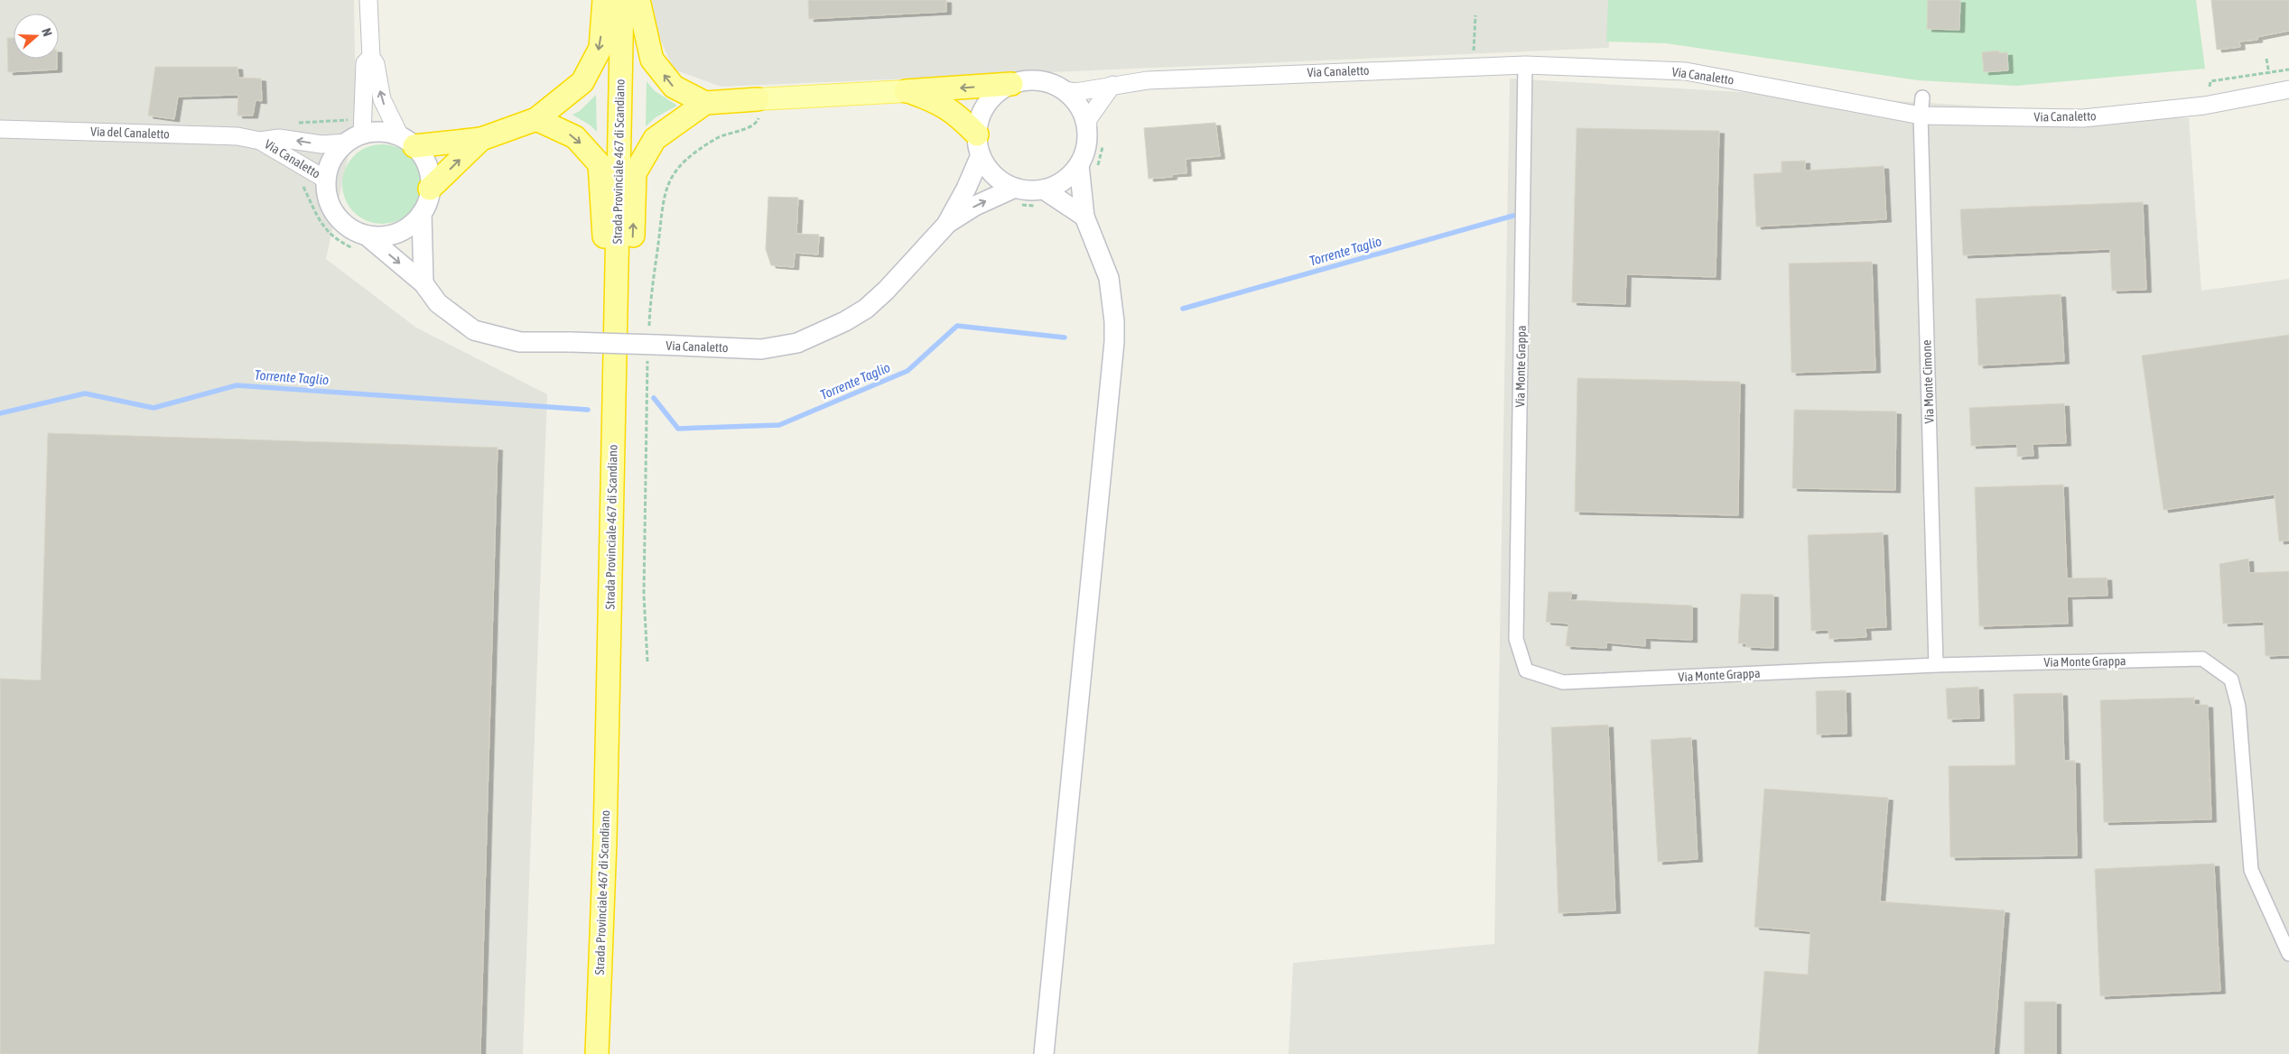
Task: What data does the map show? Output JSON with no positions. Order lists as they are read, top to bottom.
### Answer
{
  "streets": {
    "highway": ["Strada Provinciale 467 di Scandiano"],
    "main road": ["Via Canaletto"],
    "street": ["Via del Canaletto", "Via Monte Grappa", "Via Monte Cimone"]
  },
  "crossings": [
    ["Via Canaletto", "Via del Canaletto"],
    ["Via Canaletto", "Via Monte Grappa"],
    ["Via Canaletto", "Via Monte Cimone"],
    ["Via Monte Grappa", "Via Monte Cimone"]
  ],
  "water": ["Torrente Taglio"],
  "north": "right"
}
